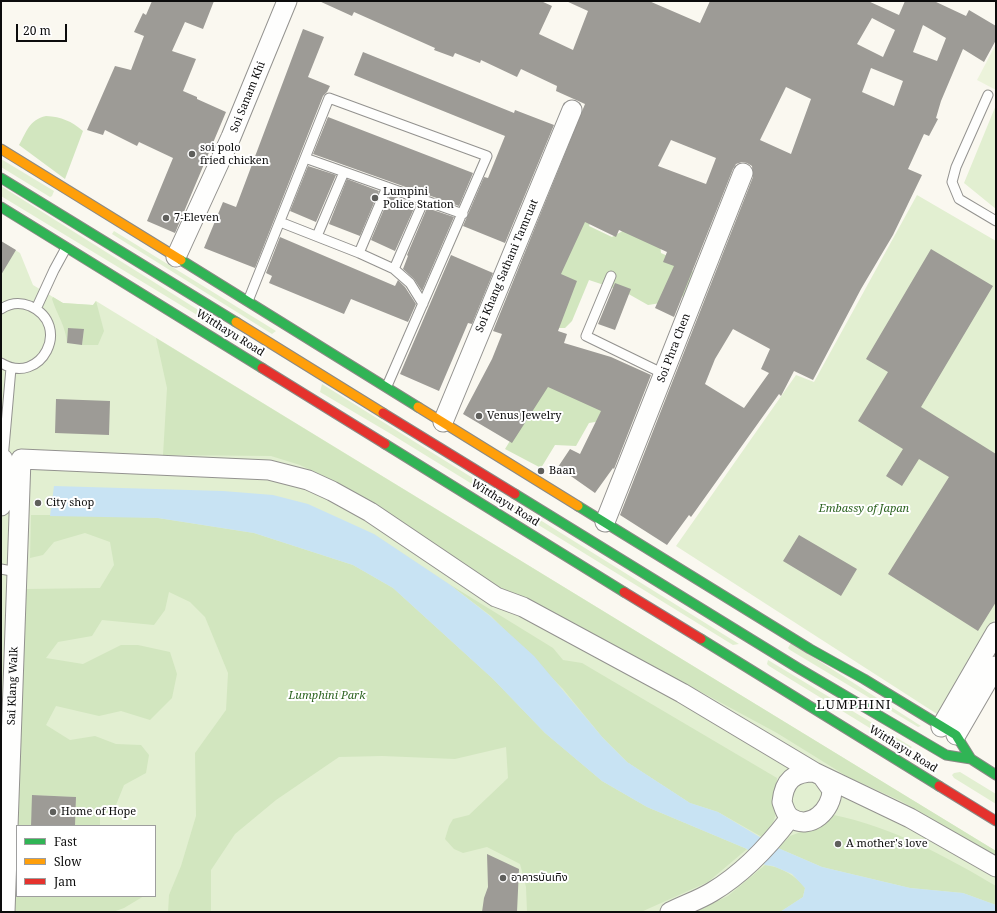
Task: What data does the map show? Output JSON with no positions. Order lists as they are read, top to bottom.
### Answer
{
  "streets": {
    "main road": ["Witthayu Road"],
    "street": [
      "Soi Sanam Khi",
      "Soi Khang Sathani Tamruat",
      "Soi Phra Chen",
      "Sai Klang Walk"
    ]
  },
  "crossings": [
    ["Soi Sanam Khi", "Witthayu Road"],
    ["Soi Khang Sathani Tamruat", "Witthayu Road"],
    ["Witthayu Road", "Soi Phra Chen"]
  ],
  "districts": ["LUMPHINI"],
  "parks": ["Embassy of Japan", "Lumphini Park"],
  "places": [
    "soi polo fried chicken",
    "Lumpini Police Station",
    "7-Eleven",
    "Venus Jewelry",
    "Baan",
    "City shop",
    "Home of Hope",
    "A mother's love",
    "อาคารบันเทิง"
  ],
  "legend": ["Fast", "Slow", "Jam"],
  "scale_bar": "20 m"
}
